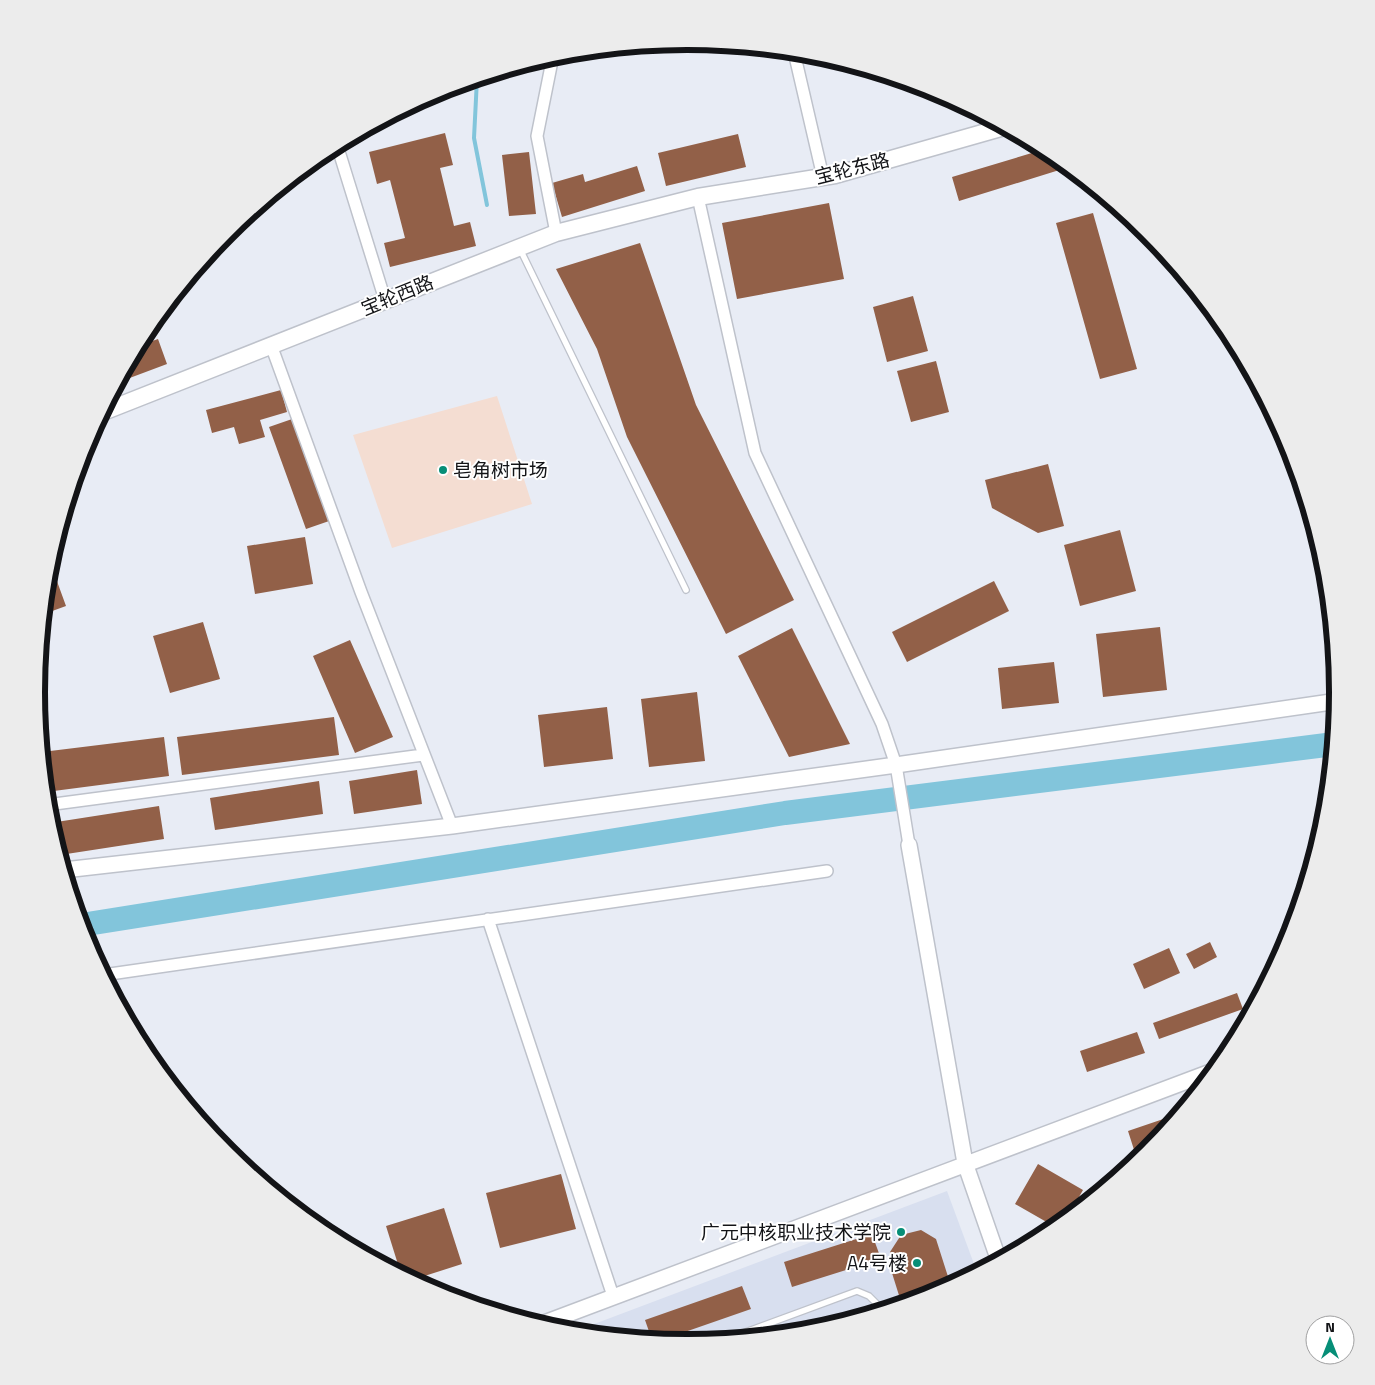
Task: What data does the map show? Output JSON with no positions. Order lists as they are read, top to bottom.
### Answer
{
  "streets": {
    "main road": ["宝轮东路", "宝轮西路"]
  },
  "crossings": [
    ["宝轮东路", "宝轮西路"]
  ],
  "places": ["皂角树市场", "广元中核职业技术学院", "A4号楼"],
  "north": "top"
}
